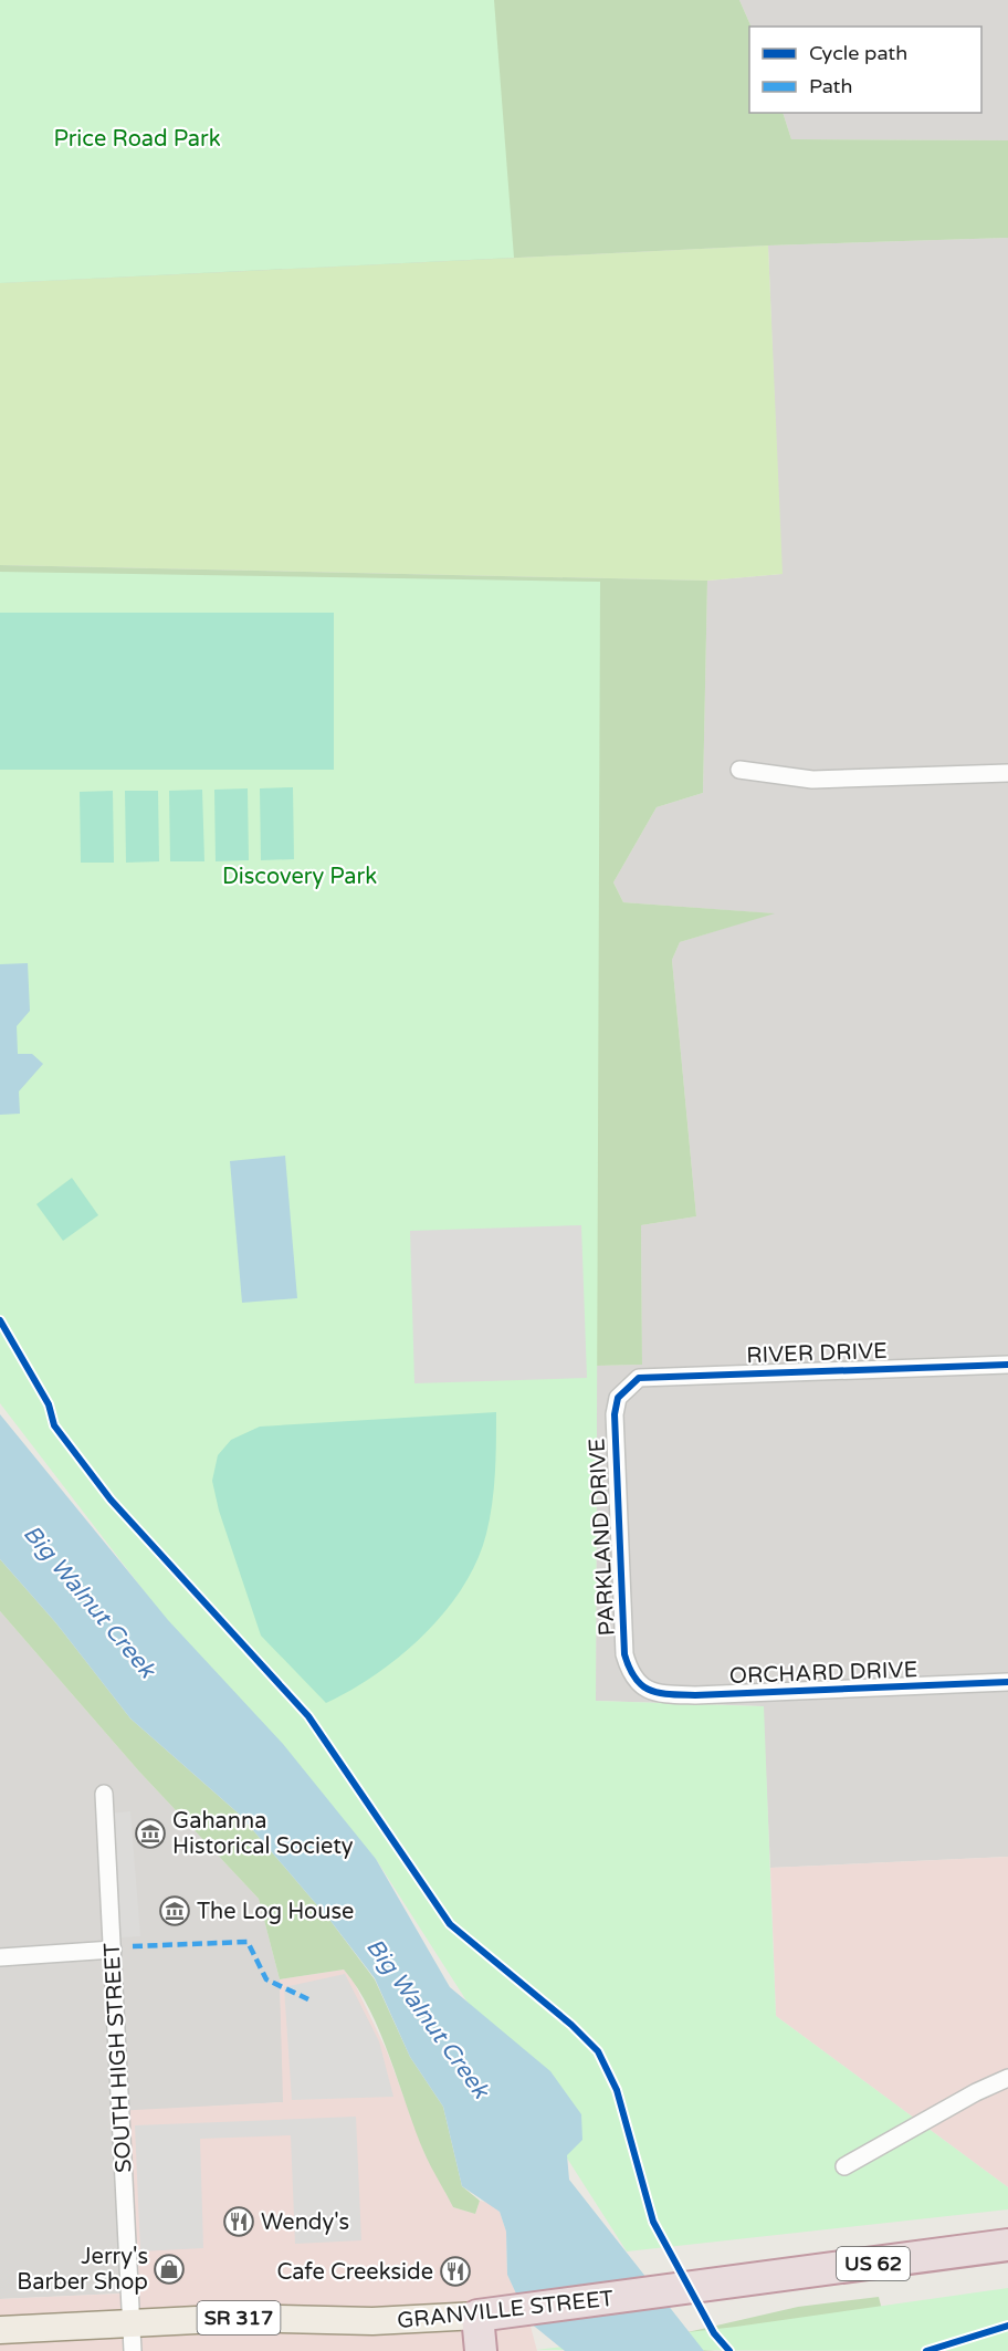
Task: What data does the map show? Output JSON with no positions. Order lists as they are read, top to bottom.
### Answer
{
  "streets": {
    "highway": ["US 62", "GRANVILLE STREET"],
    "main road": ["SR 317"],
    "street": [
      "RIVER DRIVE",
      "PARKLAND DRIVE",
      "ORCHARD DRIVE",
      "SOUTH HIGH STREET"
    ]
  },
  "crossings": [
    ["RIVER DRIVE", "PARKLAND DRIVE"],
    ["PARKLAND DRIVE", "ORCHARD DRIVE"],
    ["SOUTH HIGH STREET", "GRANVILLE STREET"]
  ],
  "water": ["Big Walnut Creek"],
  "parks": ["Price Road Park", "Discovery Park"],
  "places": {
    "museum": ["Gahanna Historical Society", "The Log House"],
    "restaurant": ["Wendy's", "Cafe Creekside"],
    "shop": ["Jerry's Barber Shop"]
  },
  "legend": ["Cycle path", "Path"]
}
